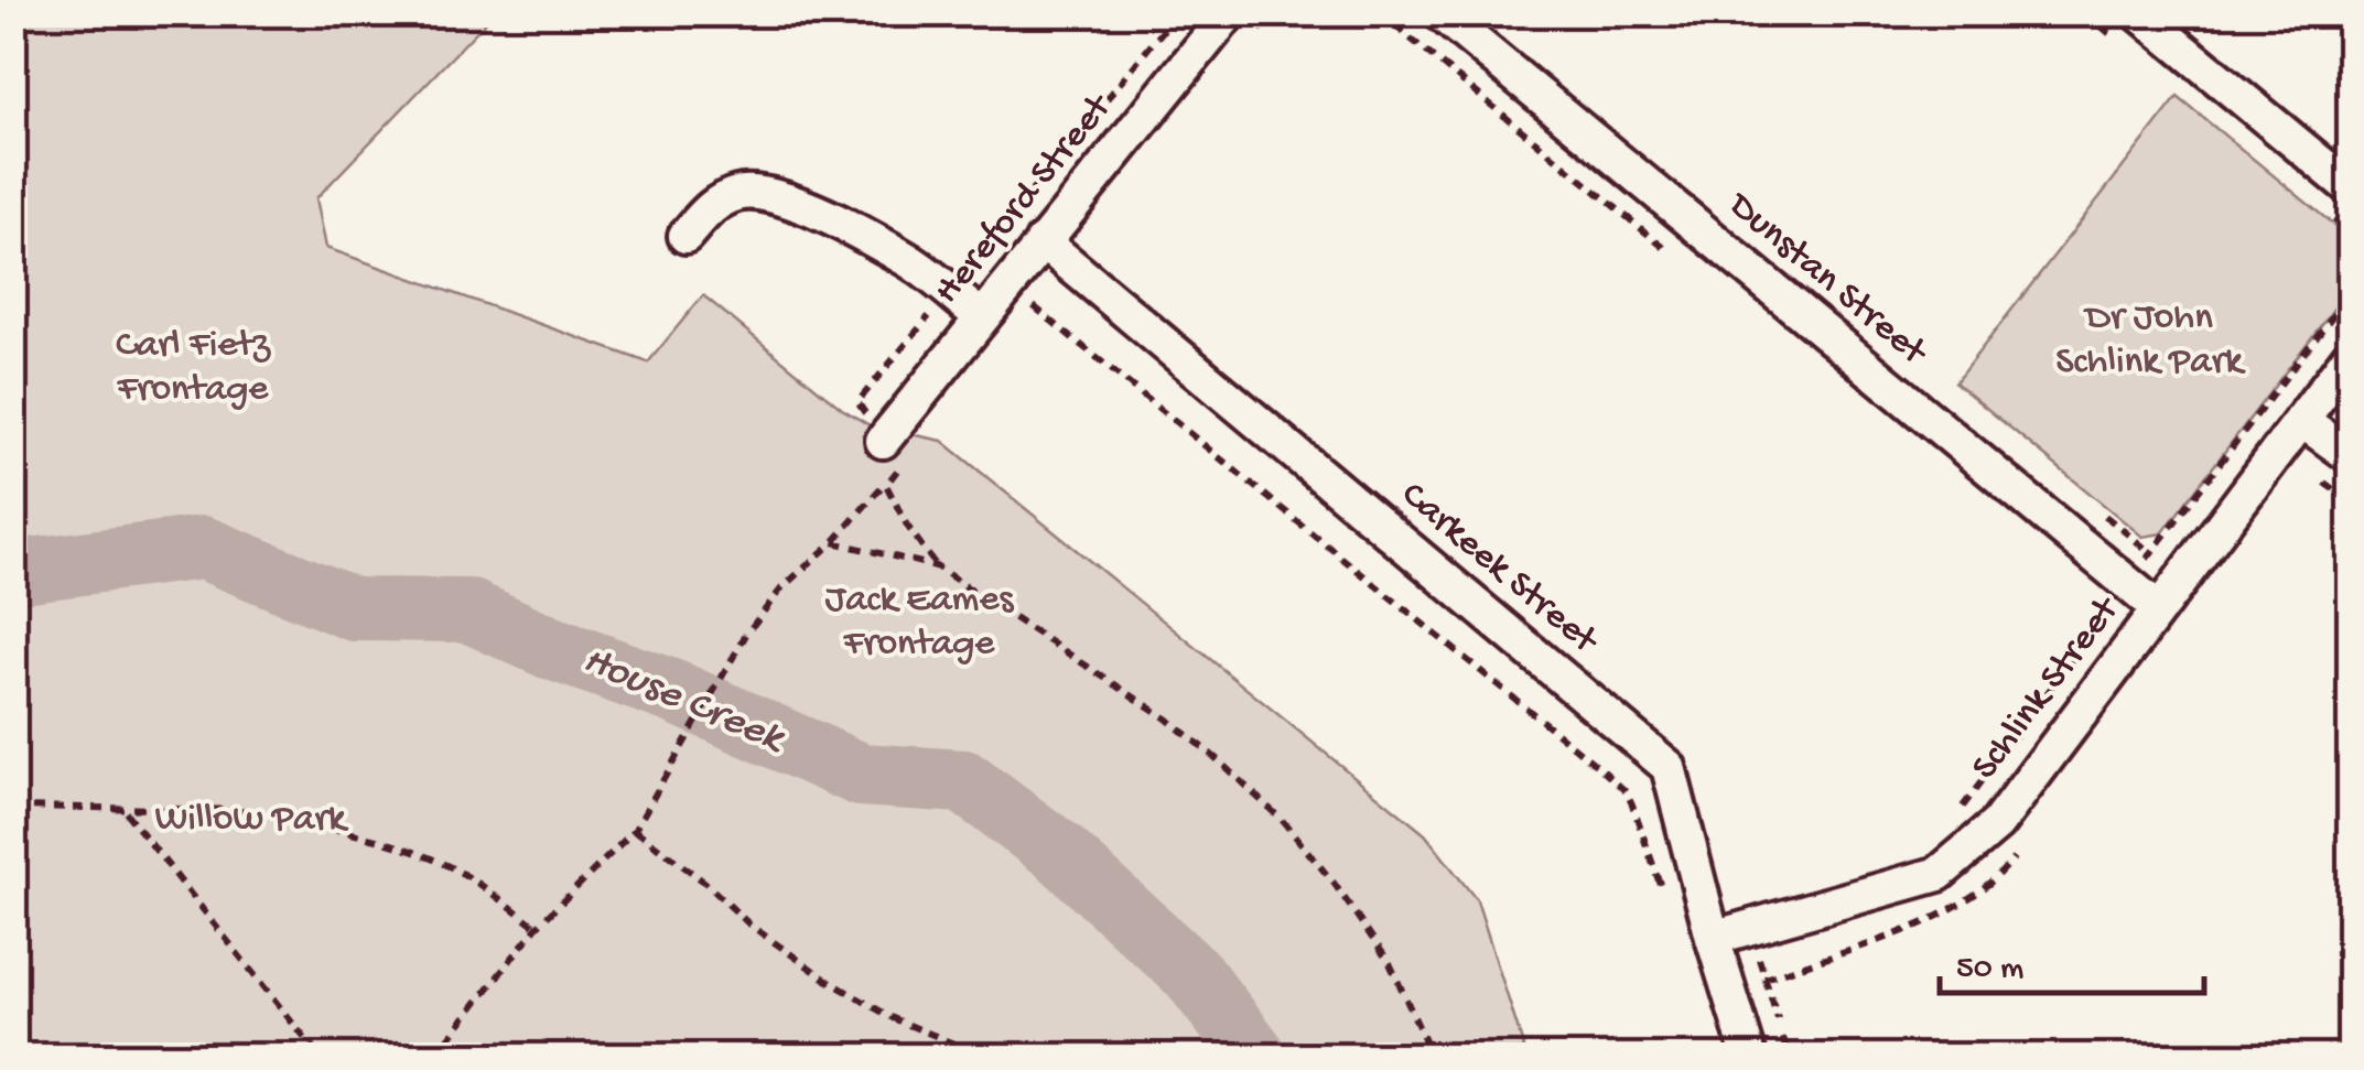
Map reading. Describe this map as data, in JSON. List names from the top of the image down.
{
  "streets": {
    "street": [
      "Hereford Street",
      "Dunstan Street",
      "Carkeek Street",
      "Schlink Street"
    ]
  },
  "crossings": [
    ["Hereford Street", "Carkeek Street"],
    ["Dunstan Street", "Schlink Street"],
    ["Carkeek Street", "Schlink Street"]
  ],
  "water": ["House Creek"],
  "parks": [
    "Dr John Schlink Park",
    "Carl Fietz Frontage",
    "Jack Eames Frontage",
    "Willow Park"
  ],
  "scale_bar": "50 m"
}
